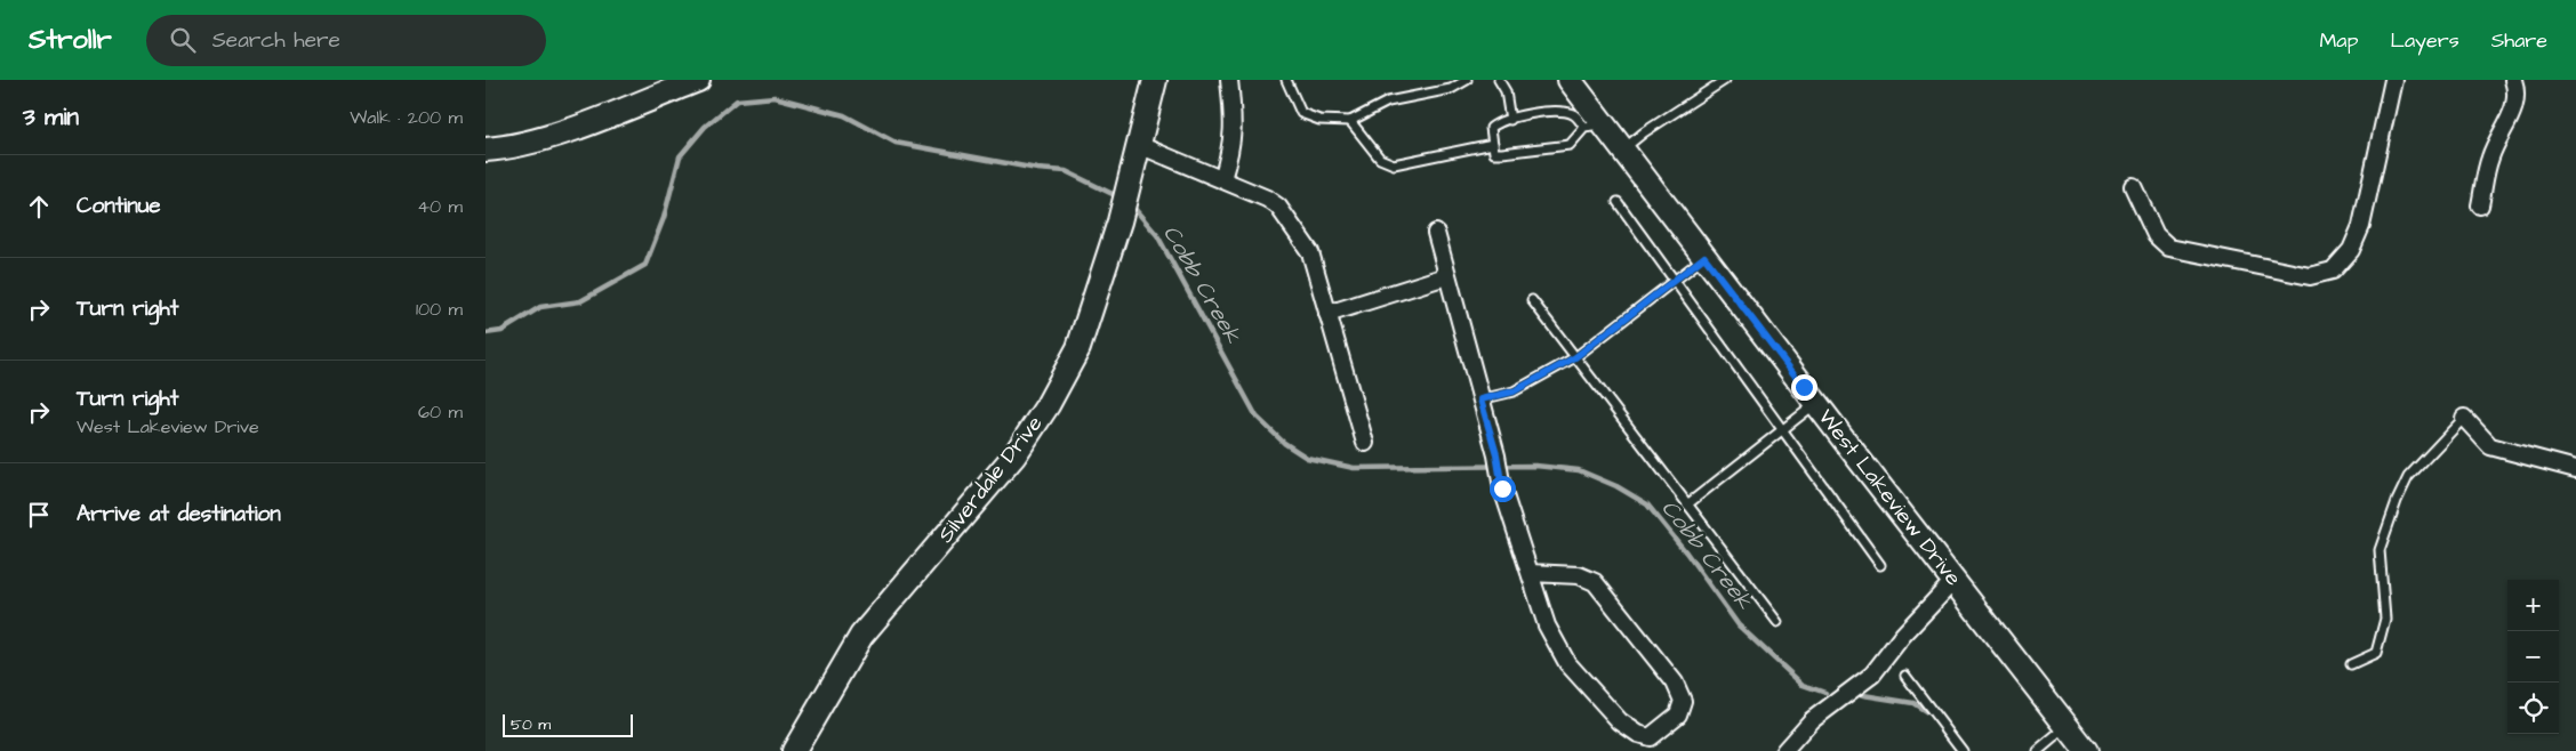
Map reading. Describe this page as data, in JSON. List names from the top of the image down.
{
  "streets": {
    "street": ["Silverdale Drive", "West Lakeview Drive"]
  },
  "water": ["Cobb Creek"],
  "scale_bar": "50 m",
  "page": {
    "header": "Strollr",
    "search": "Search here",
    "nav": ["Map", "Layers", "Share"],
    "heading": ["3 min", "Walk · 200 m"],
    "list": [
      ["Continue", "40 m"],
      ["Turn right", "100 m"],
      ["Turn right", "West Lakeview Drive", "60 m"],
      "Arrive at destination"
    ],
    "map_buttons": ["+", "−"],
    "scale": "50 m"
  }
}
